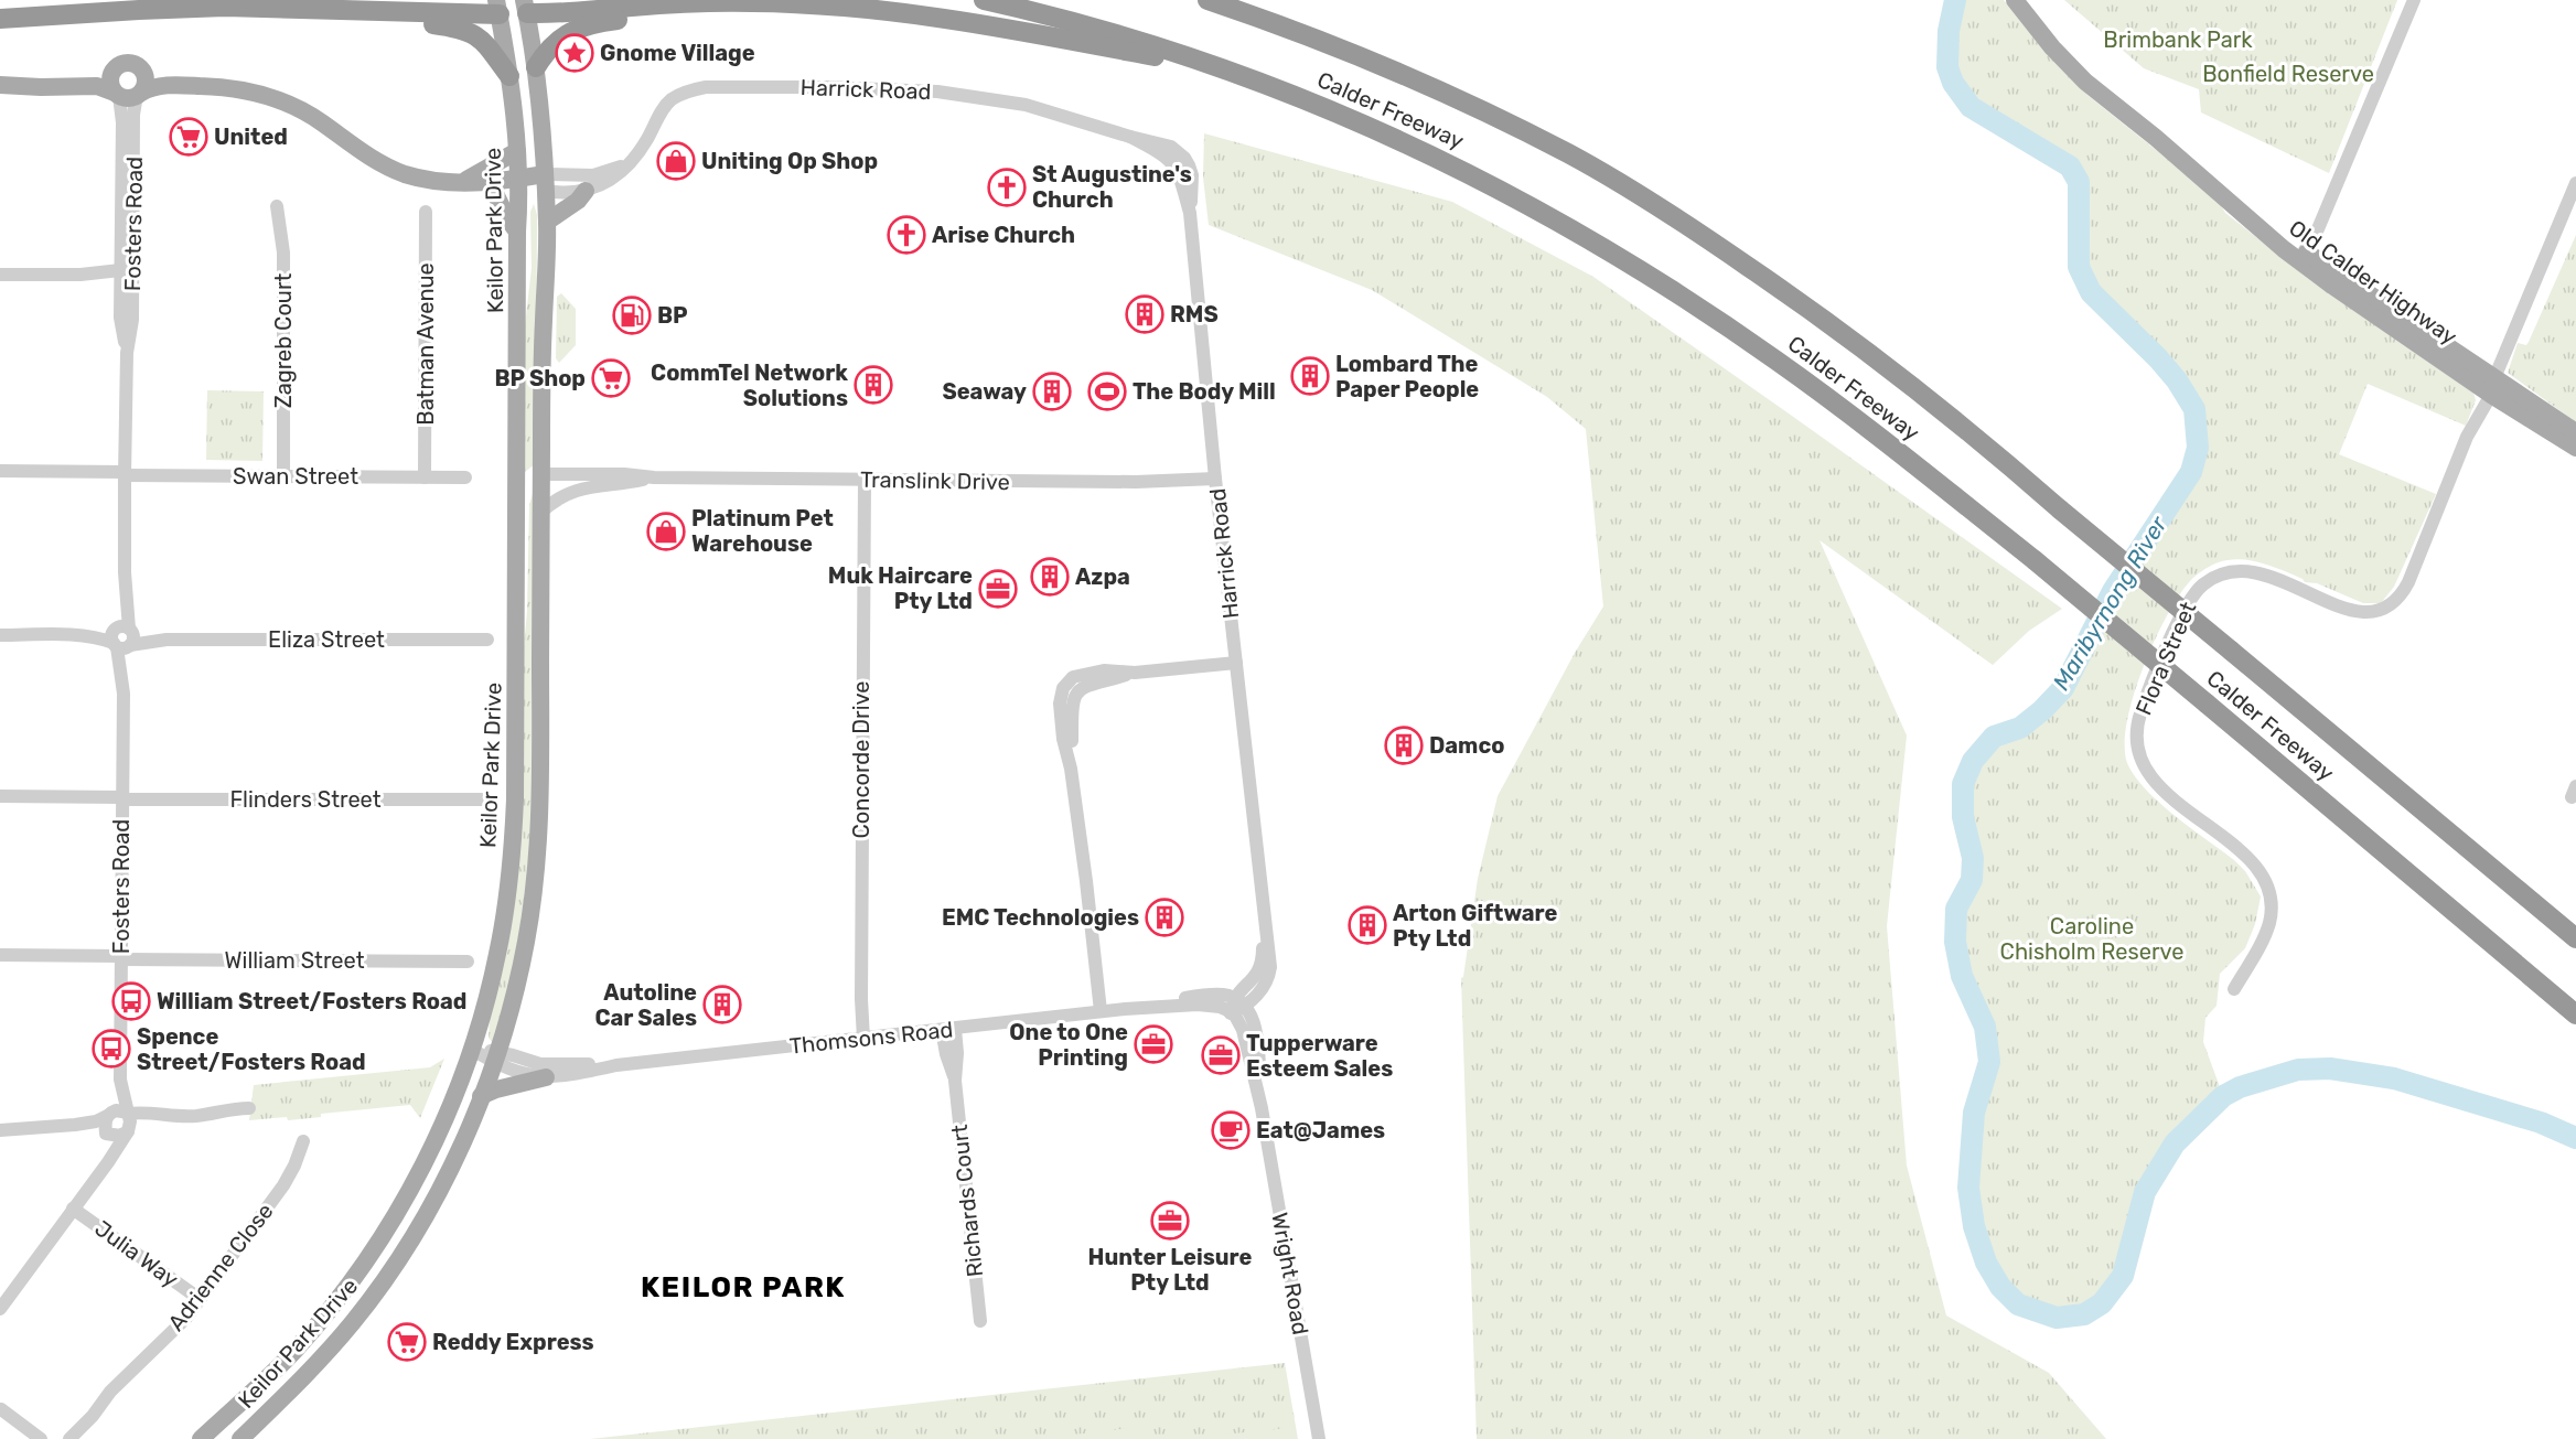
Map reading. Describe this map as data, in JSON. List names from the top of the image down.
{
  "streets": {
    "highway": ["Calder Freeway"],
    "main road": ["Keilor Park Drive", "Old Calder Highway"],
    "street": [
      "Harrick Road",
      "Fosters Road",
      "Zagreb Court",
      "Batman Avenue",
      "Swan Street",
      "Translink Drive",
      "Eliza Street",
      "Flora Street",
      "Concorde Drive",
      "Flinders Street",
      "William Street",
      "Thomsons Road",
      "Richards Court",
      "Julia Way",
      "Adrienne Close",
      "Wright Road"
    ]
  },
  "crossings": [
    ["Harrick Road", "Keilor Park Drive"],
    ["Harrick Road", "Translink Drive"],
    ["Harrick Road", "Thomsons Road"],
    ["Harrick Road", "Wright Road"],
    ["Fosters Road", "Swan Street"],
    ["Fosters Road", "Eliza Street"],
    ["Fosters Road", "Flinders Street"],
    ["Fosters Road", "William Street"],
    ["Keilor Park Drive", "Translink Drive"],
    ["Keilor Park Drive", "Thomsons Road"],
    ["Old Calder Highway", "Flora Street"],
    ["Zagreb Court", "Swan Street"],
    ["Batman Avenue", "Swan Street"],
    ["Translink Drive", "Concorde Drive"],
    ["Concorde Drive", "Thomsons Road"],
    ["Thomsons Road", "Richards Court"],
    ["Thomsons Road", "Wright Road"],
    ["Julia Way", "Adrienne Close"]
  ],
  "districts": ["KEILOR PARK"],
  "water": ["Maribyrnong River"],
  "parks": ["Brimbank Park", "Bonfield Reserve", "Caroline Chisholm Reserve"],
  "places": {
    "place": ["Gnome Village"],
    "supermarket": ["United", "BP Shop", "Reddy Express"],
    "shop": ["Uniting Op Shop", "Platinum Pet Warehouse"],
    "church": ["St Augustine's Church", "Arise Church"],
    "building": [
      "RMS",
      "Lombard The Paper People",
      "CommTel Network Solutions",
      "Seaway",
      "Azpa",
      "Damco",
      "EMC Technologies",
      "Arton Giftware Pty Ltd",
      "Autoline Car Sales"
    ],
    "fuel station": ["BP"],
    "sports": ["The Body Mill"],
    "office": [
      "Muk Haircare Pty Ltd",
      "One to One Printing",
      "Tupperware Esteem Sales",
      "Hunter Leisure Pty Ltd"
    ],
    "bus stop": ["William Street/Fosters Road", "Spence Street/Fosters Road"],
    "cafe": ["Eat@James"]
  }
}
